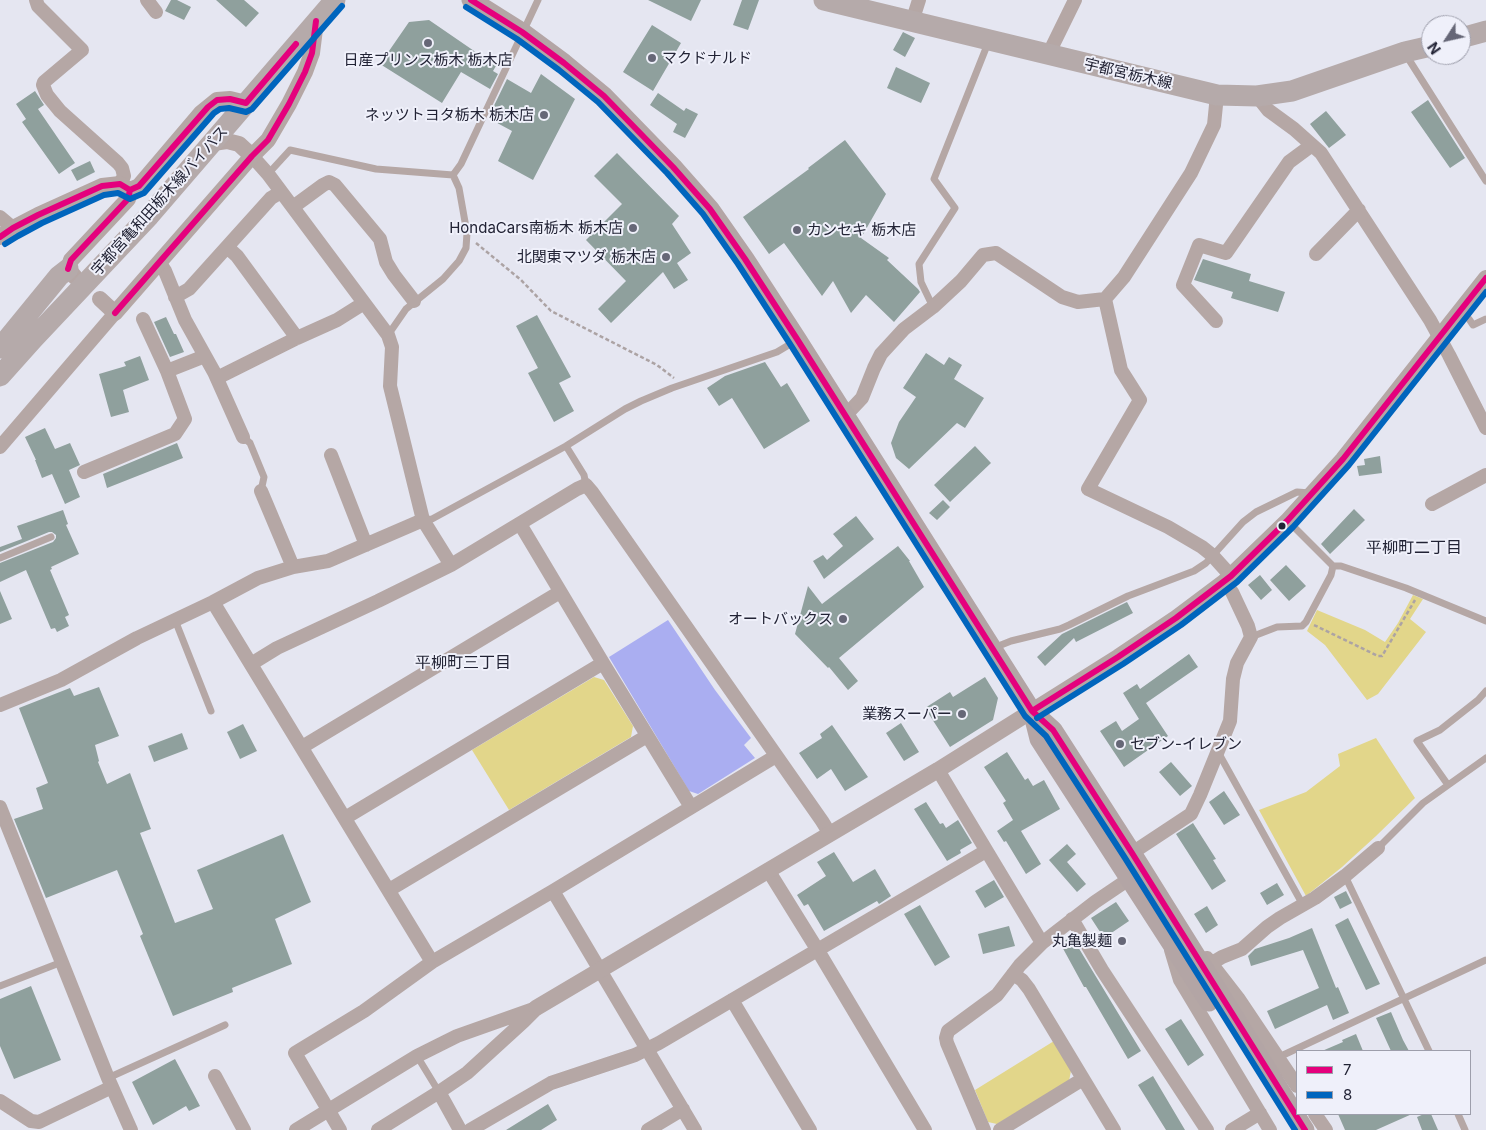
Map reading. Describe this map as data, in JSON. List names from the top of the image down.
{
  "streets": {
    "main road": ["宇都宮栃木線", "宇都宮亀和田栃木線バイパス"]
  },
  "districts": ["平柳町二丁目", "平柳町三丁目"],
  "places": [
    "日産プリンス栃木 栃木店",
    "マクドナルド",
    "ネッツトヨタ栃木 栃木店",
    "HondaCars南栃木 栃木店",
    "カンセキ 栃木店",
    "北関東マツダ 栃木店",
    "オートバックス",
    "業務スーパー",
    "セブン-イレブン",
    "丸亀製麺"
  ],
  "lines": ["transit line 7", "transit line 8"],
  "legend": ["7", "8"],
  "north": "bottom left"
}
